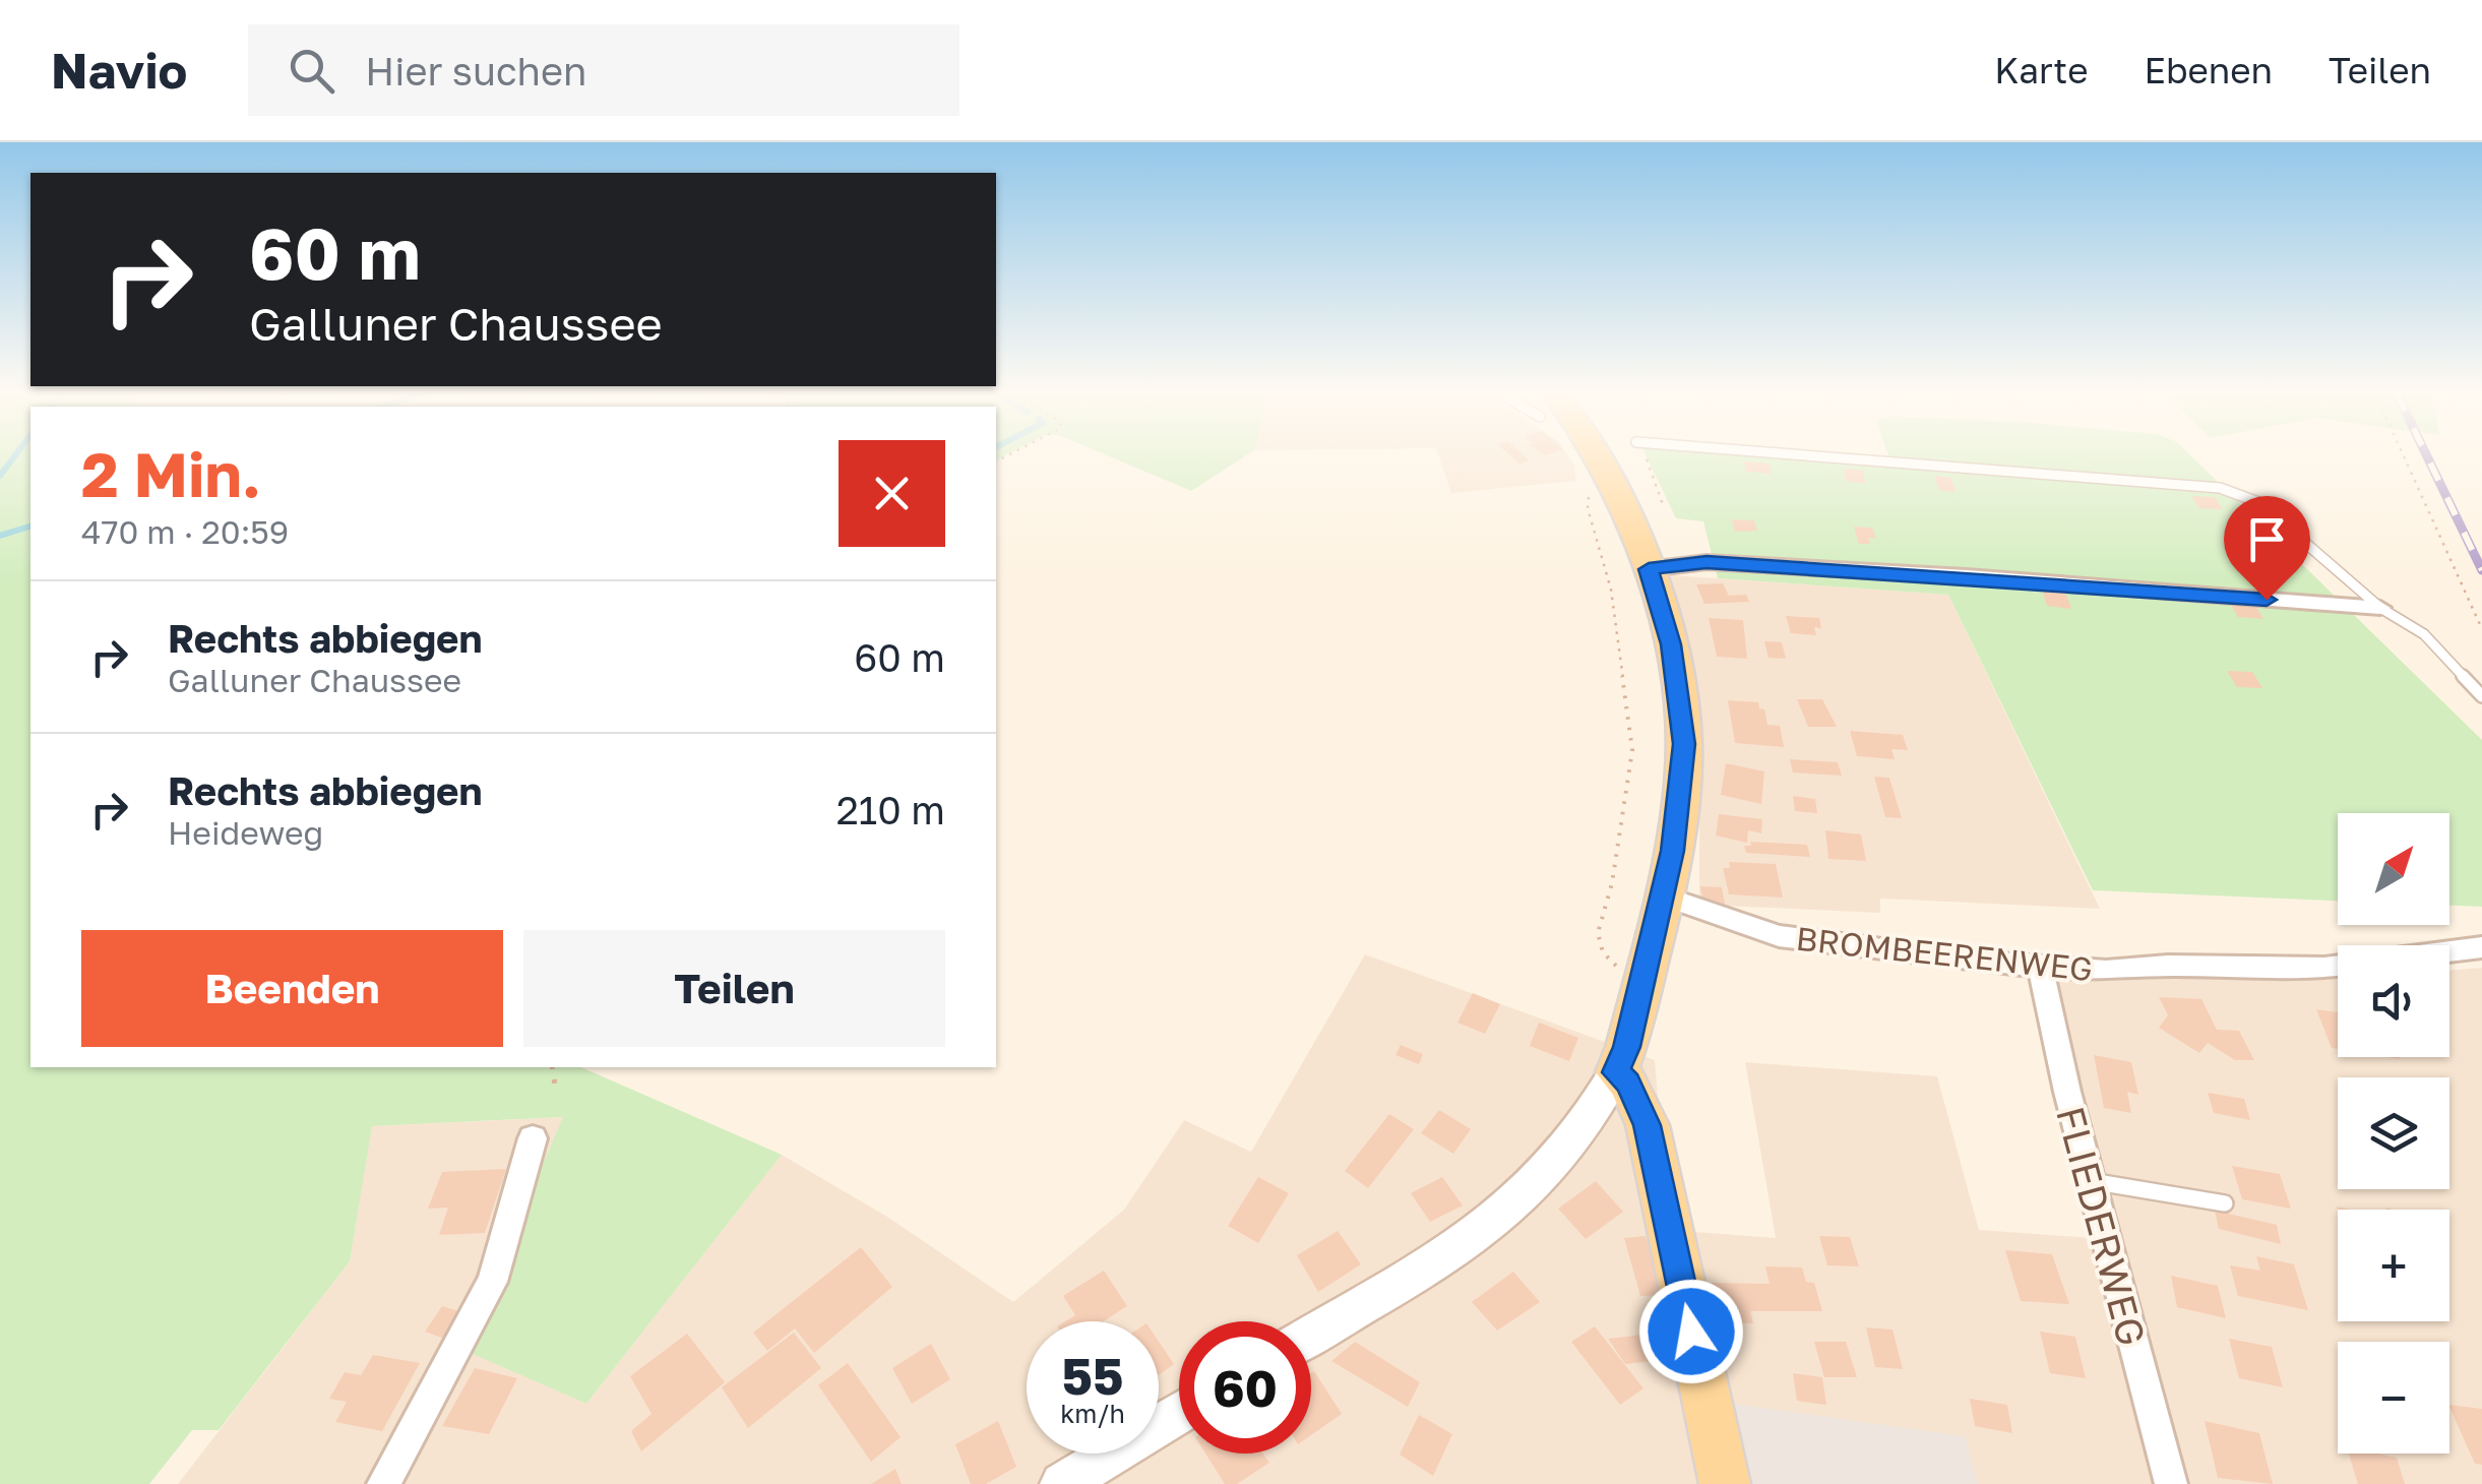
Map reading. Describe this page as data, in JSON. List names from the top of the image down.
{
  "streets": {
    "street": ["BROMBEERENWEG", "FLIEDERWEG"]
  },
  "crossings": [
    ["BROMBEERENWEG", "FLIEDERWEG"]
  ],
  "north": "top right",
  "page": {
    "header": "Navio",
    "search": "Hier suchen",
    "nav": ["Karte", "Ebenen", "Teilen"],
    "turn": ["60 m", "Galluner Chaussee"],
    "heading": ["2 Min.", "470 m · 20:59"],
    "list": [
      {
        "name": "Rechts abbiegen",
        "note": "Galluner Chaussee",
        "value": "60 m"
      },
      {
        "name": "Rechts abbiegen",
        "note": "Heideweg",
        "value": "210 m"
      }
    ],
    "map_buttons": ["+", "−"],
    "buttons": ["Beenden", "Teilen"],
    "speed": "55 km/h",
    "limit": "60"
  }
}
